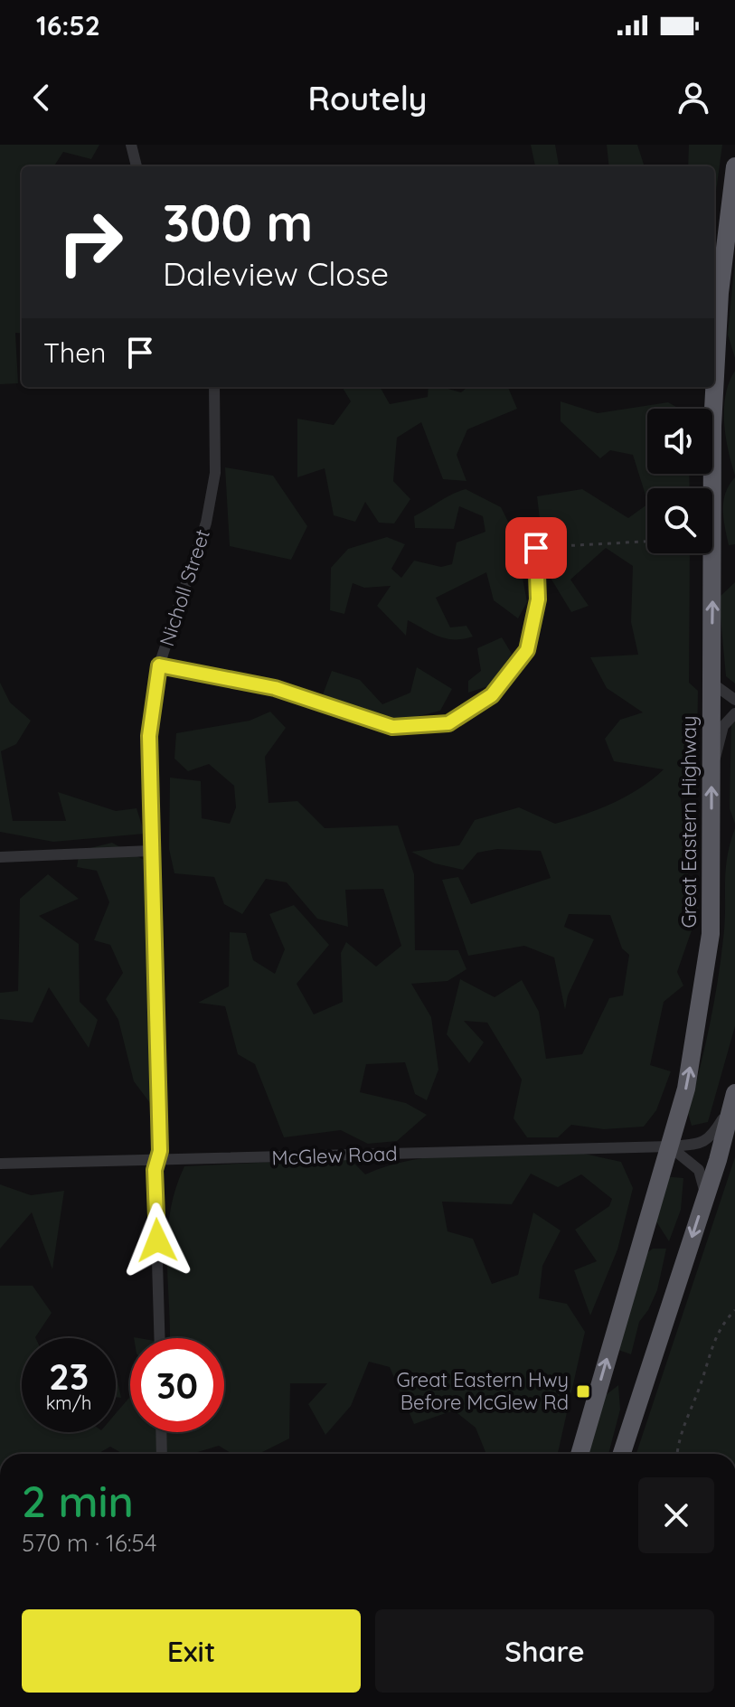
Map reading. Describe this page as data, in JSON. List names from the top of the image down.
{
  "streets": {
    "highway": ["Great Eastern Highway"],
    "street": ["Nicholl Street", "McGlew Road"]
  },
  "crossings": [
    ["Nicholl Street", "McGlew Road"],
    ["Great Eastern Highway", "McGlew Road"]
  ],
  "places": {
    "transit": ["Great Eastern Hwy Before McGlew Rd"]
  },
  "page": {
    "status": "16:52",
    "header": "Routely",
    "turn": ["300 m", "Daleview Close"],
    "then": "Then",
    "speed": "23 km/h",
    "limit": "30",
    "heading": ["2 min", "570 m · 16:54"],
    "buttons": ["Exit", "Share"]
  }
}
